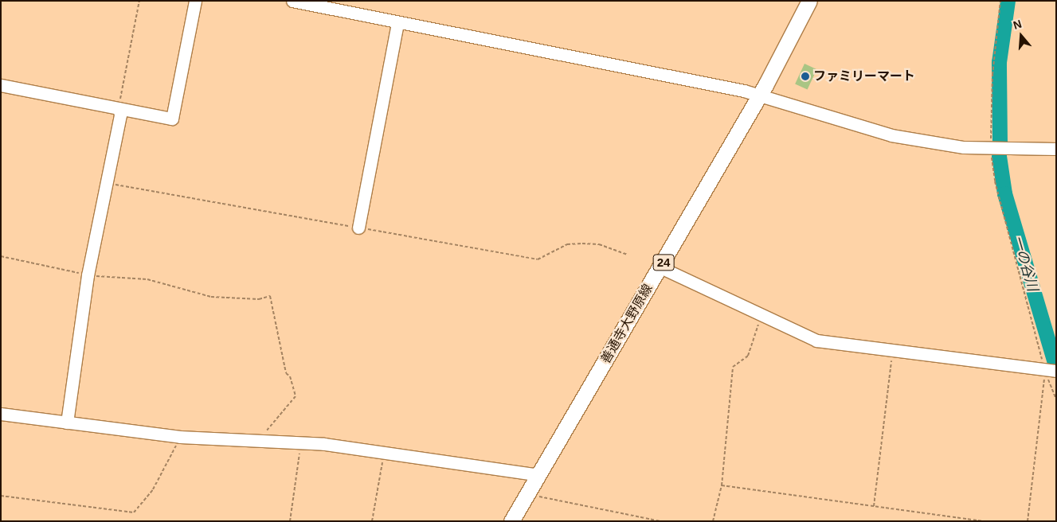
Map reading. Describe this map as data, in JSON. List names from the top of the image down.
{
  "streets": {
    "main road": ["24", "善通寺大野原線"]
  },
  "water": ["一の谷川"],
  "places": ["ファミリーマート"],
  "north": "top"
}
